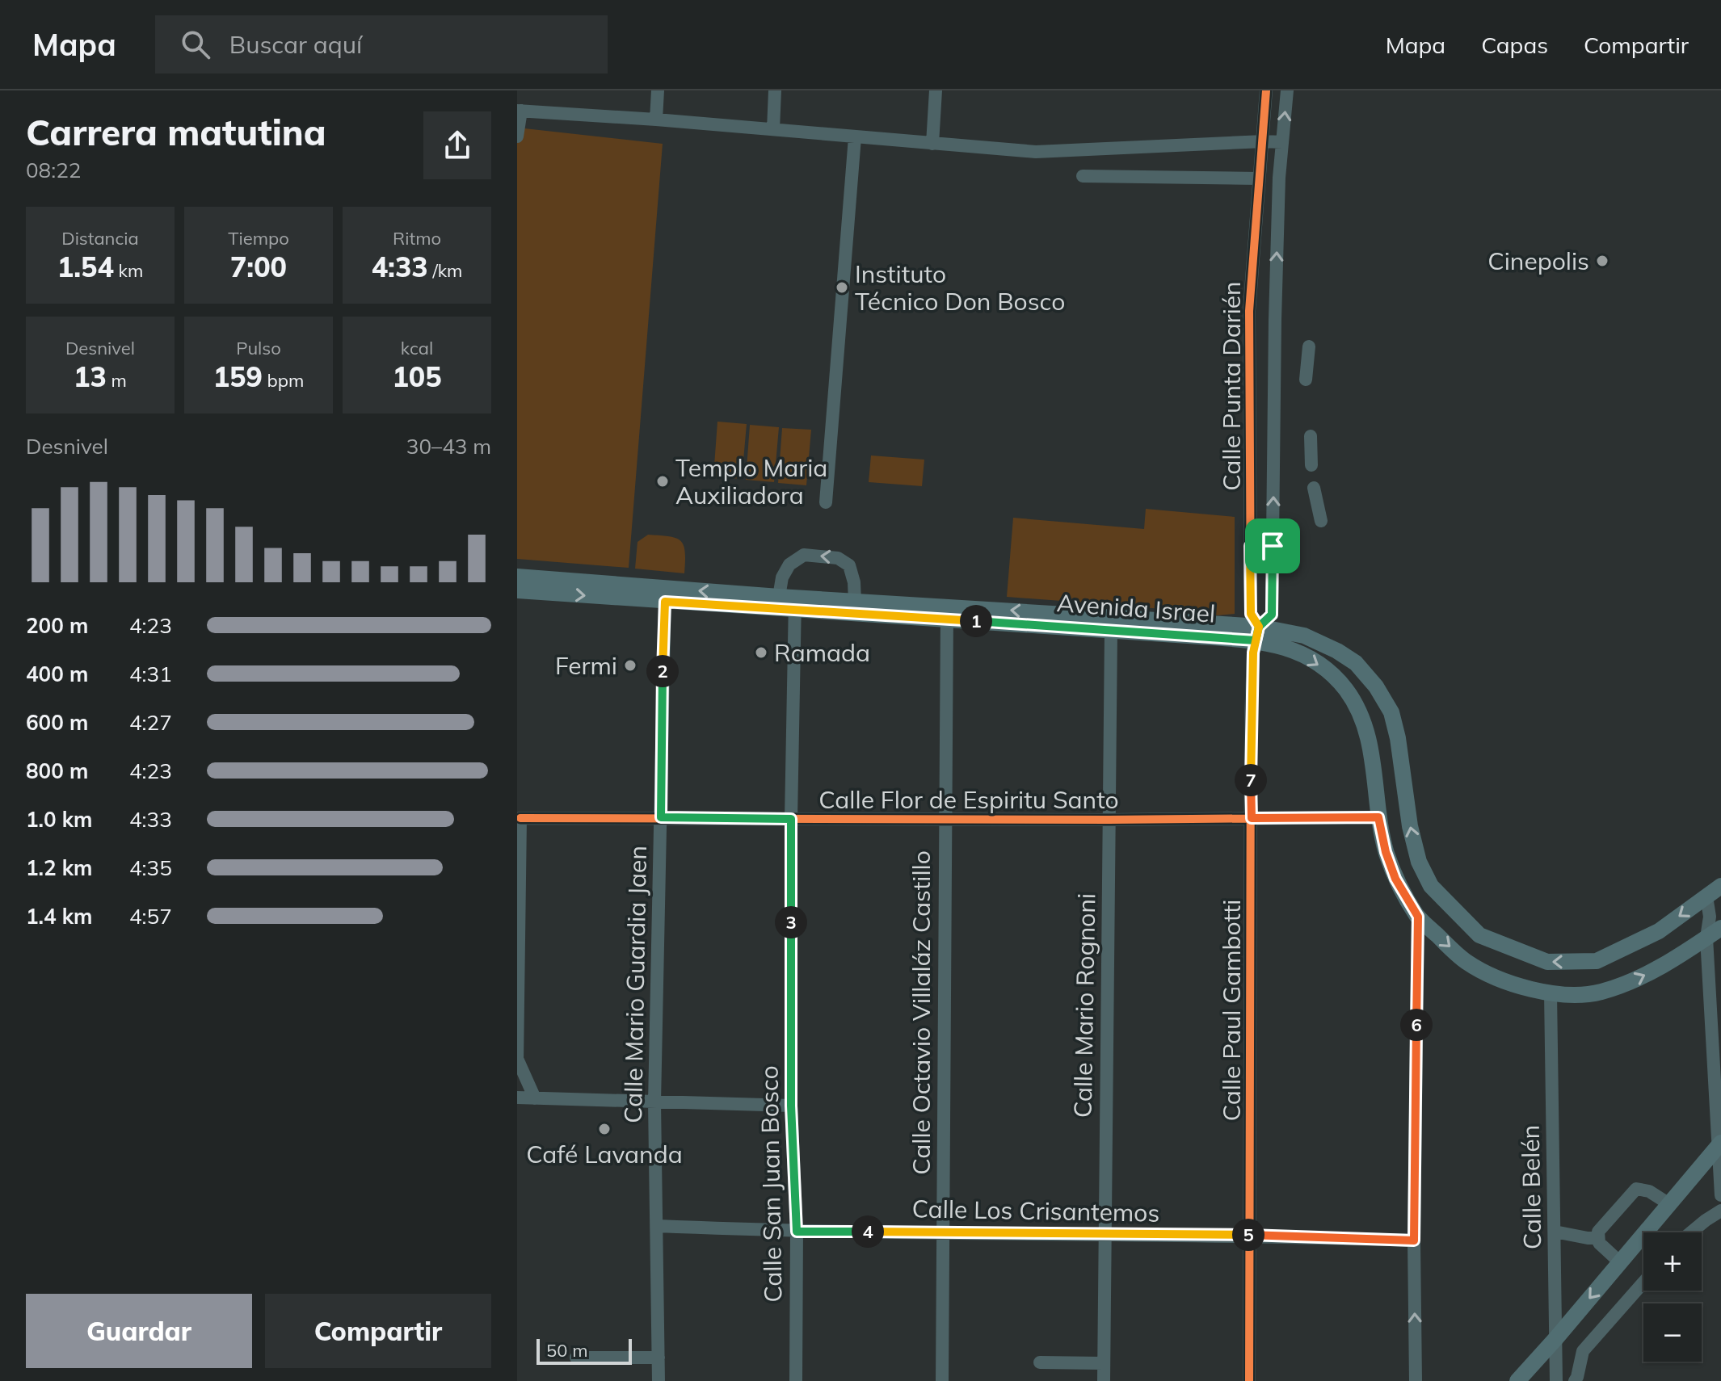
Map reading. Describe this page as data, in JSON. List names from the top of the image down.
{
  "streets": {
    "main road": ["Avenida Israel"],
    "street": [
      "Calle Punta Darién",
      "Calle Flor de Espiritu Santo",
      "Calle Mario Guardia Jaen",
      "Calle Mario Rognoni",
      "Calle Paul Gambotti",
      "Calle Octavio Villaláz Castillo",
      "Calle San Juan Bosco",
      "Calle Belén",
      "Calle Los Crisantemos"
    ]
  },
  "crossings": [
    ["Calle Punta Darién", "Avenida Israel"],
    ["Calle Punta Darién", "Calle Paul Gambotti"],
    ["Avenida Israel", "Calle Flor de Espiritu Santo"],
    ["Avenida Israel", "Calle Mario Guardia Jaen"],
    ["Avenida Israel", "Calle Mario Rognoni"],
    ["Avenida Israel", "Calle Paul Gambotti"],
    ["Avenida Israel", "Calle Octavio Villaláz Castillo"],
    ["Avenida Israel", "Calle San Juan Bosco"],
    ["Avenida Israel", "Calle Belén"],
    ["Calle Flor de Espiritu Santo", "Calle Mario Guardia Jaen"],
    ["Calle Flor de Espiritu Santo", "Calle Mario Rognoni"],
    ["Calle Flor de Espiritu Santo", "Calle Paul Gambotti"],
    ["Calle Flor de Espiritu Santo", "Calle Octavio Villaláz Castillo"],
    ["Calle Flor de Espiritu Santo", "Calle San Juan Bosco"],
    ["Calle Mario Guardia Jaen", "Calle Los Crisantemos"],
    ["Calle Mario Rognoni", "Calle Los Crisantemos"],
    ["Calle Paul Gambotti", "Calle Los Crisantemos"],
    ["Calle Octavio Villaláz Castillo", "Calle Los Crisantemos"],
    ["Calle San Juan Bosco", "Calle Los Crisantemos"]
  ],
  "places": [
    "Cinepolis",
    "Instituto Técnico Don Bosco",
    "Templo Maria Auxiliadora",
    "Ramada",
    "Fermi",
    "Café Lavanda"
  ],
  "scale_bar": "50 m",
  "page": {
    "header": "Mapa",
    "search": "Buscar aquí",
    "nav": ["Mapa", "Capas", "Compartir"],
    "heading": ["Carrera matutina", "08:22"],
    "stats": [
      ["Distancia", "1.54 km"],
      ["Tiempo", "7:00"],
      ["Ritmo", "4:33 /km"],
      ["Desnivel", "13 m"],
      ["Pulso", "159 bpm"],
      ["kcal", "105"]
    ],
    "chart": ["Desnivel", "30–43 m"],
    "list": [
      {
        "name": "200 m",
        "note": "4:23"
      },
      {
        "name": "400 m",
        "note": "4:31"
      },
      {
        "name": "600 m",
        "note": "4:27"
      },
      {
        "name": "800 m",
        "note": "4:23"
      },
      {
        "name": "1.0 km",
        "note": "4:33"
      },
      {
        "name": "1.2 km",
        "note": "4:35"
      },
      {
        "name": "1.4 km",
        "note": "4:57"
      }
    ],
    "pins": [
      "1",
      "2",
      "7",
      "3",
      "6",
      "4",
      "5"
    ],
    "map_buttons": ["+", "−"],
    "buttons": ["Guardar", "Compartir"],
    "scale": "50 m"
  }
}
